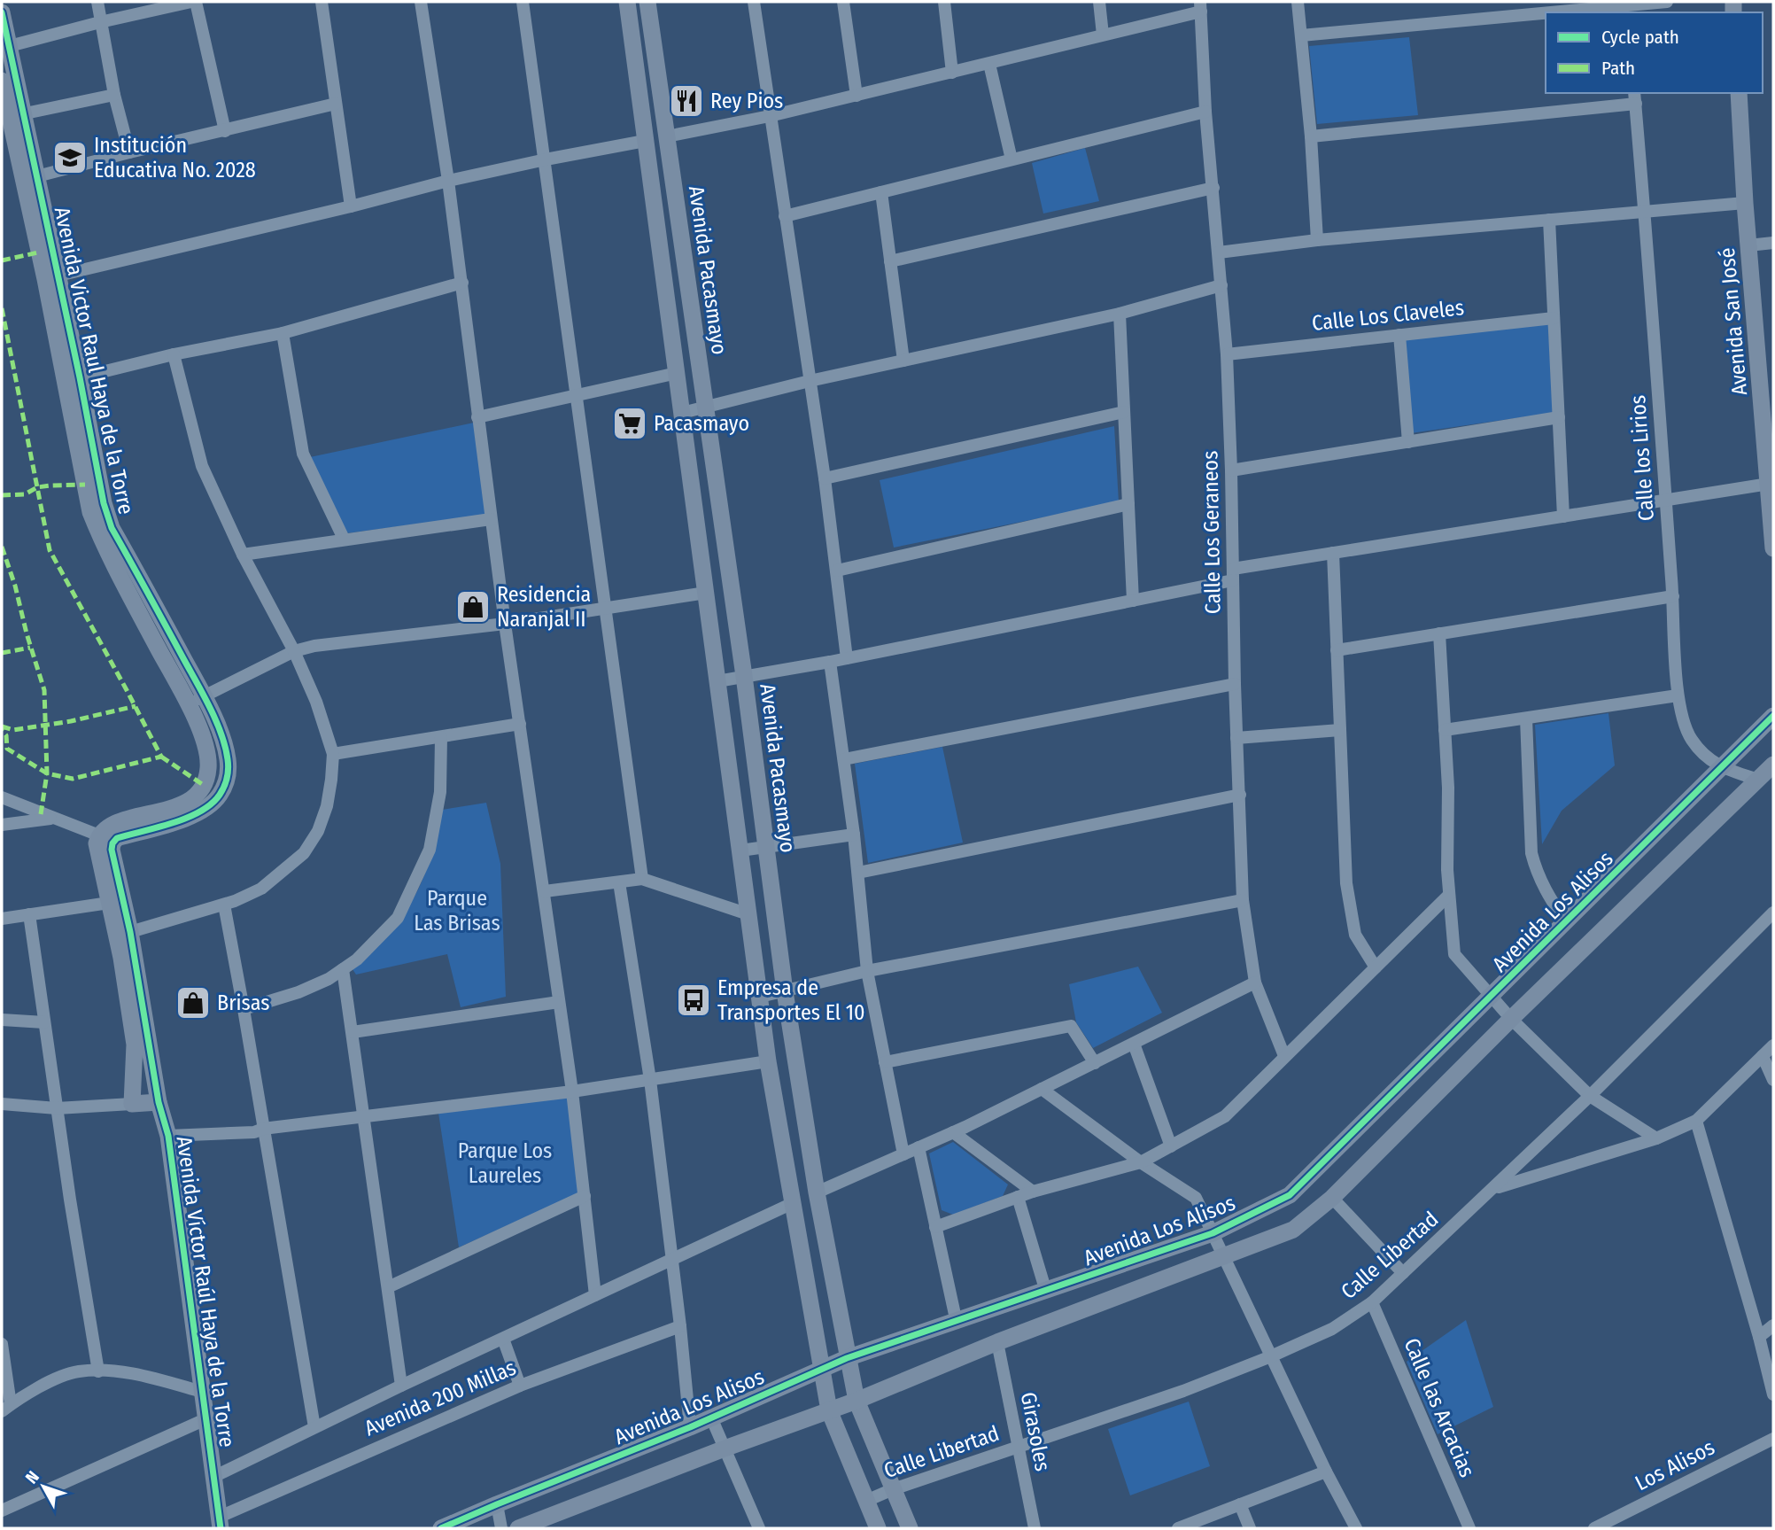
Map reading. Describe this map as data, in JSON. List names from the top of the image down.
{
  "streets": {
    "street": [
      "Avenida Pacasmayo",
      "Calle Los Claveles",
      "Avenida San José",
      "Avenida Victor Raul Haya de la Torre",
      "Calle los Lirios",
      "Calle Los Geraneos",
      "Avenida Los Alisos",
      "Calle Libertad",
      "Avenida Víctor Raúl Haya de la Torre",
      "Avenida 200 Millas",
      "Calle las Arcacias",
      "Girasoles",
      "Los Alisos"
    ]
  },
  "crossings": [
    ["Avenida Pacasmayo", "Avenida Los Alisos"],
    ["Avenida Pacasmayo", "Calle Libertad"],
    ["Calle Los Claveles", "Calle Los Geraneos"],
    ["Avenida Victor Raul Haya de la Torre", "Avenida Víctor Raúl Haya de la Torre"],
    ["Calle los Lirios", "Avenida Los Alisos"],
    ["Calle Libertad", "Calle las Arcacias"],
    ["Calle Libertad", "Girasoles"],
    ["Avenida Víctor Raúl Haya de la Torre", "Avenida 200 Millas"]
  ],
  "parks": ["Parque Las Brisas", "Parque Los Laureles"],
  "places": {
    "restaurant": ["Rey Pios"],
    "school or university": ["Institución Educativa No. 2028"],
    "supermarket": ["Pacasmayo"],
    "shop": ["Residencia Naranjal II", "Brisas"],
    "bus stop": ["Empresa de Transportes El 10"]
  },
  "legend": ["Cycle path", "Path"],
  "north": "top left"
}
